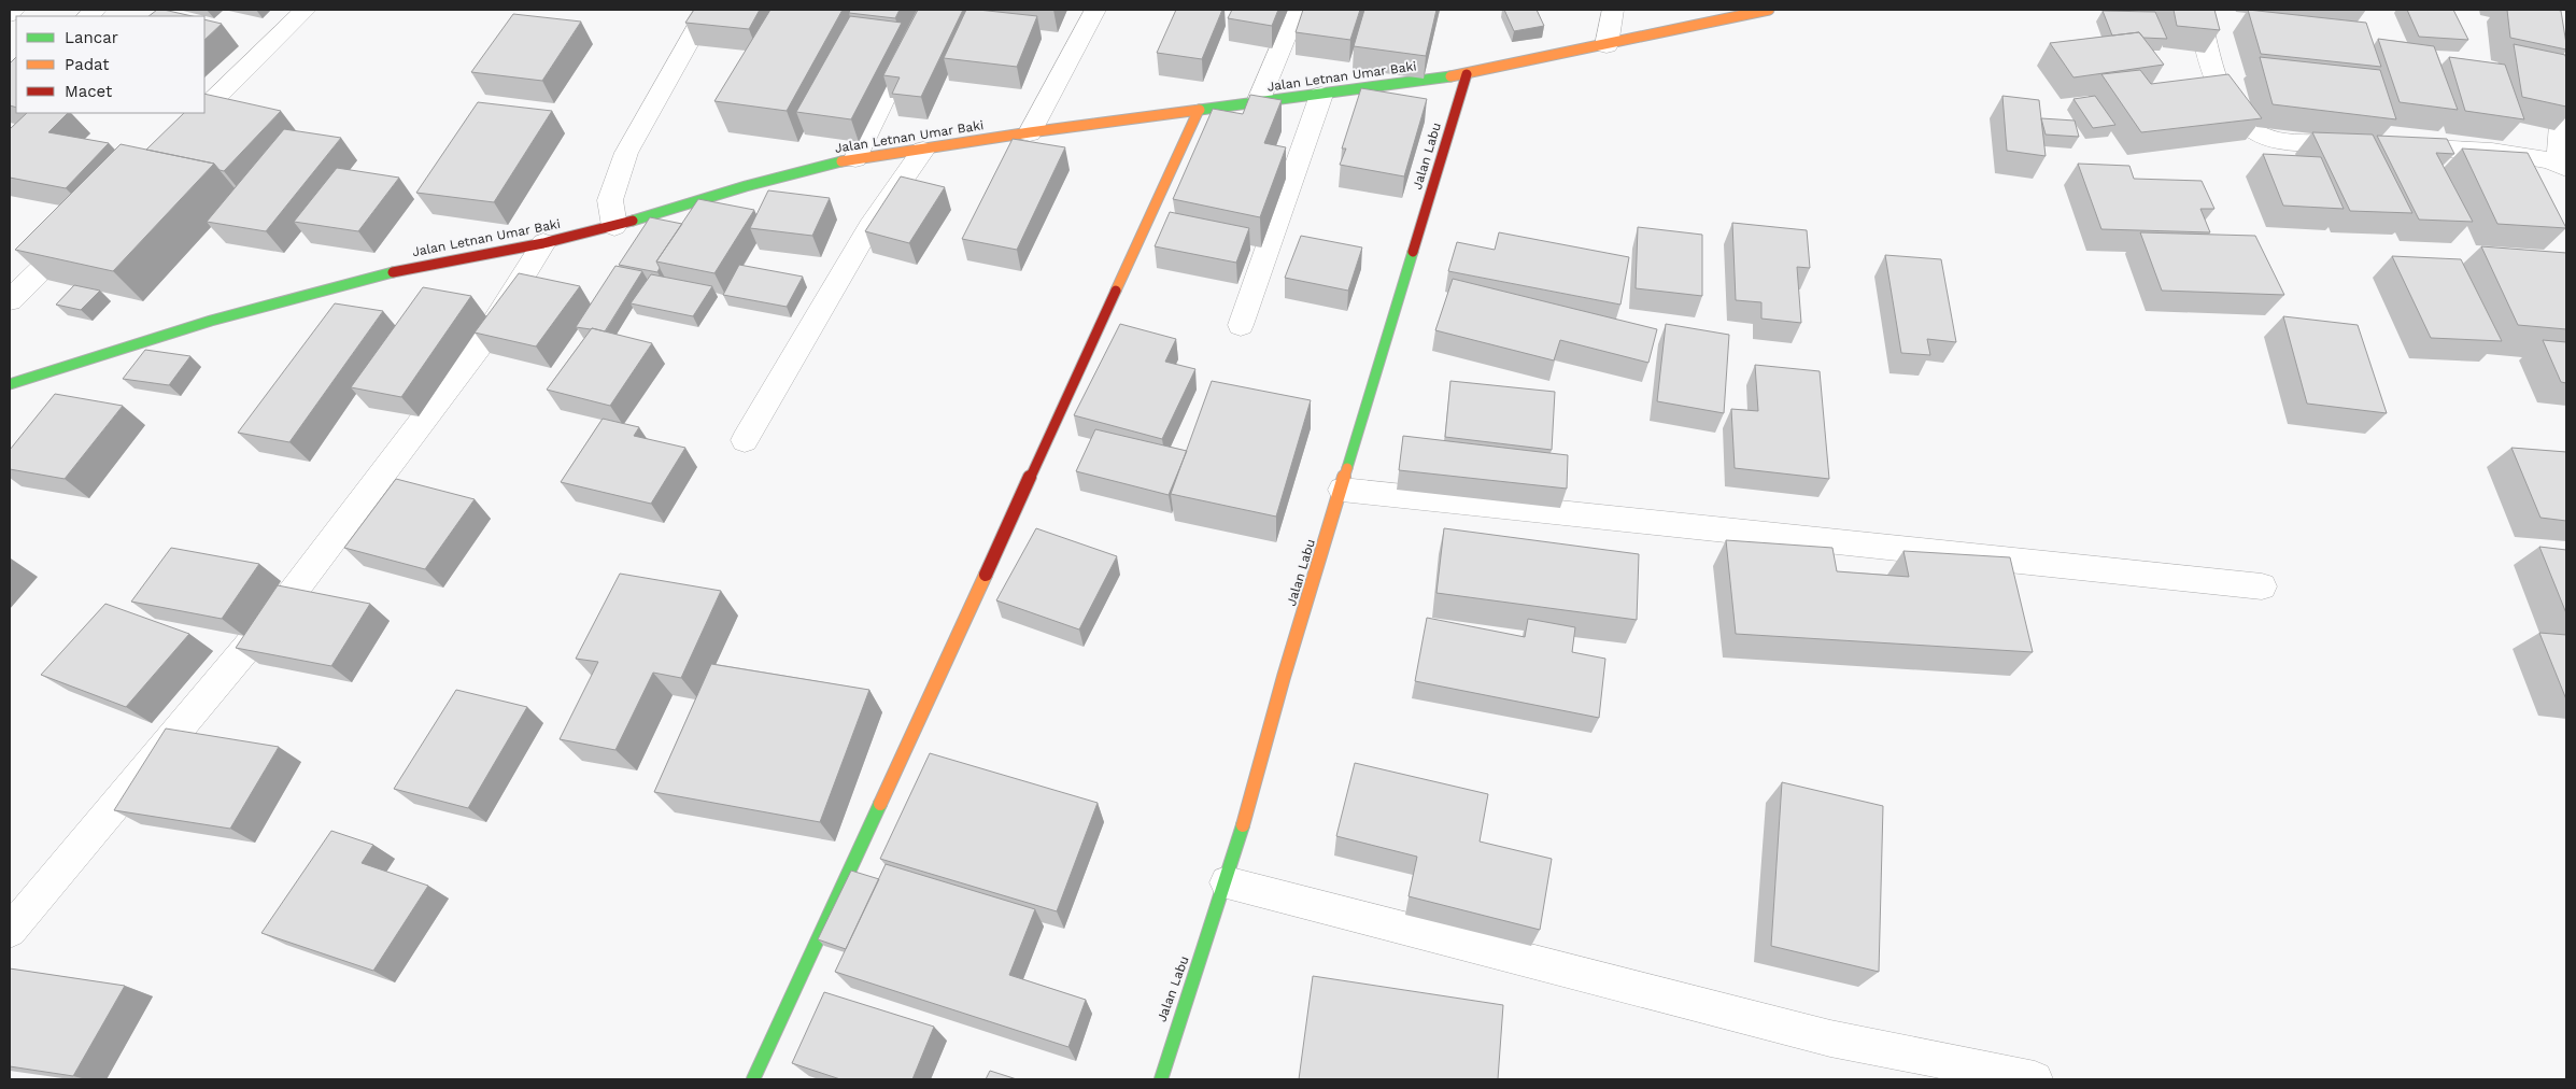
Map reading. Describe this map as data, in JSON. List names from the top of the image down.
{
  "streets": {
    "street": ["Jalan Letnan Umar Baki", "Jalan Labu"]
  },
  "crossings": [
    ["Jalan Letnan Umar Baki", "Jalan Labu"]
  ],
  "legend": ["Lancar", "Padat", "Macet"]
}
